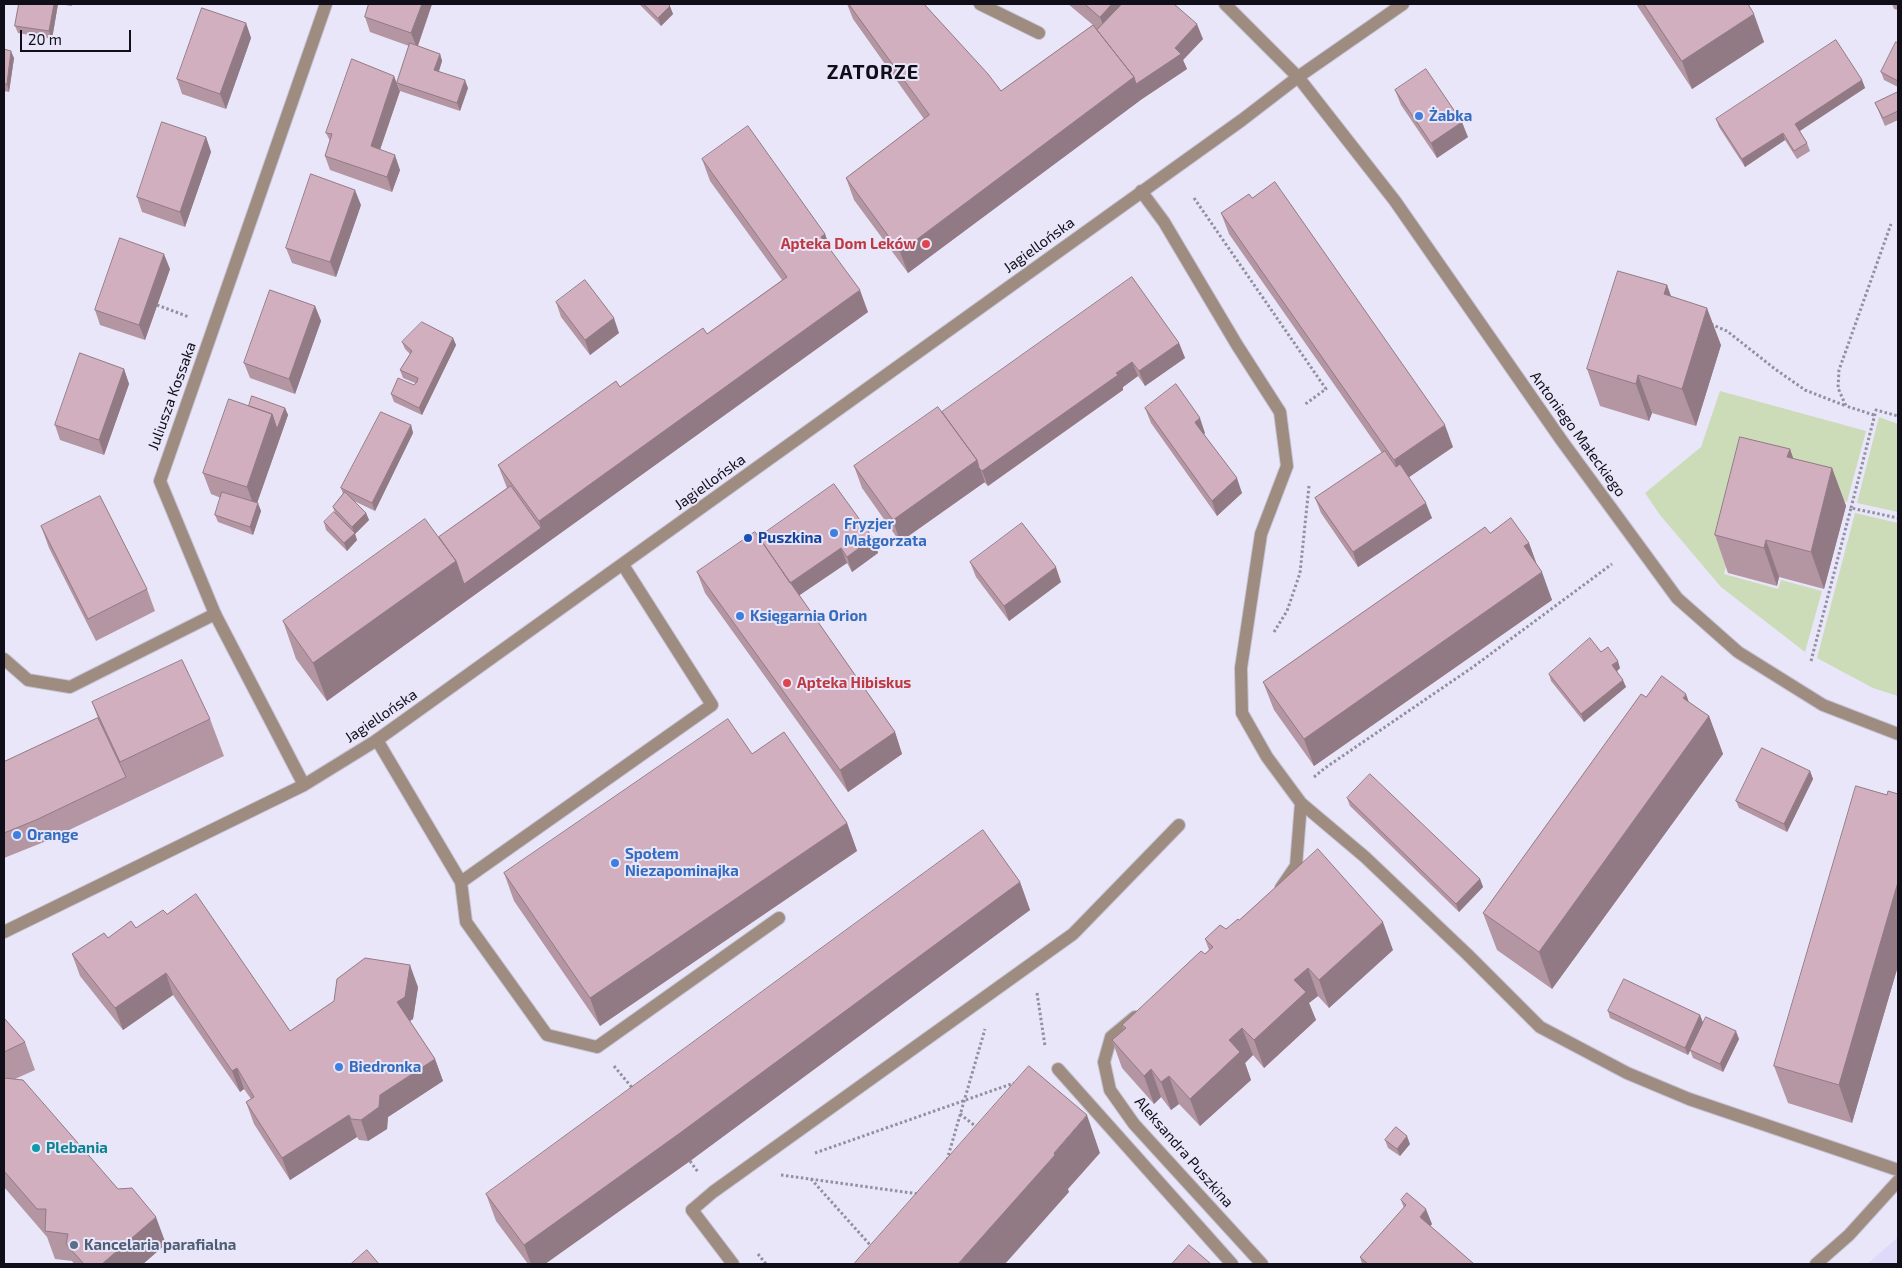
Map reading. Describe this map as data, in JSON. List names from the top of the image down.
{
  "streets": {
    "street": [
      "Jagiellońska",
      "Juliusza Kossaka",
      "Antoniego Małeckiego",
      "Aleksandra Puszkina"
    ]
  },
  "crossings": [
    ["Jagiellońska", "Juliusza Kossaka"],
    ["Jagiellońska", "Antoniego Małeckiego"]
  ],
  "districts": ["ZATORZE"],
  "places": [
    "Żabka",
    "Apteka Dom Leków",
    "Fryzjer Małgorzata",
    "Puszkina",
    "Księgarnia Orion",
    "Apteka Hibiskus",
    "Orange",
    "Społem Niezapominajka",
    "Biedronka",
    "Plebania",
    "Kancelaria parafialna"
  ],
  "scale_bar": "20 m"
}
